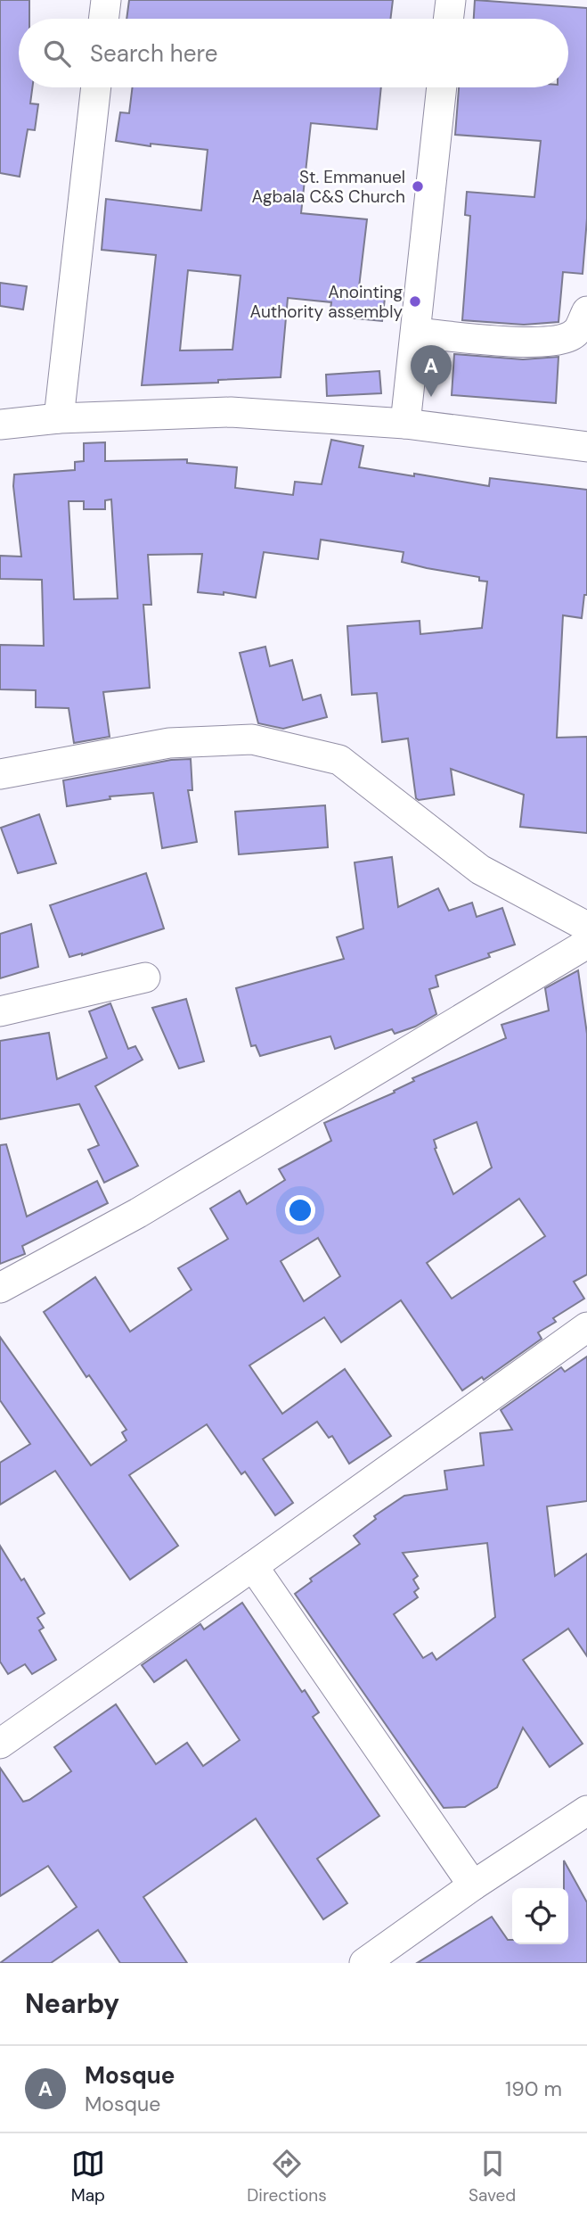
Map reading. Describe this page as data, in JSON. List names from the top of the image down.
{
  "places": ["St. Emmanuel Agbala C&S Church", "Anointing Authority assembly"],
  "page": {
    "search": "Search here",
    "pins": "A",
    "heading": "Nearby",
    "list": [
      {
        "mark": "A",
        "name": "Mosque",
        "note": "Mosque",
        "value": "190 m"
      }
    ],
    "nav": ["Map", "Directions", "Saved"]
  }
}
